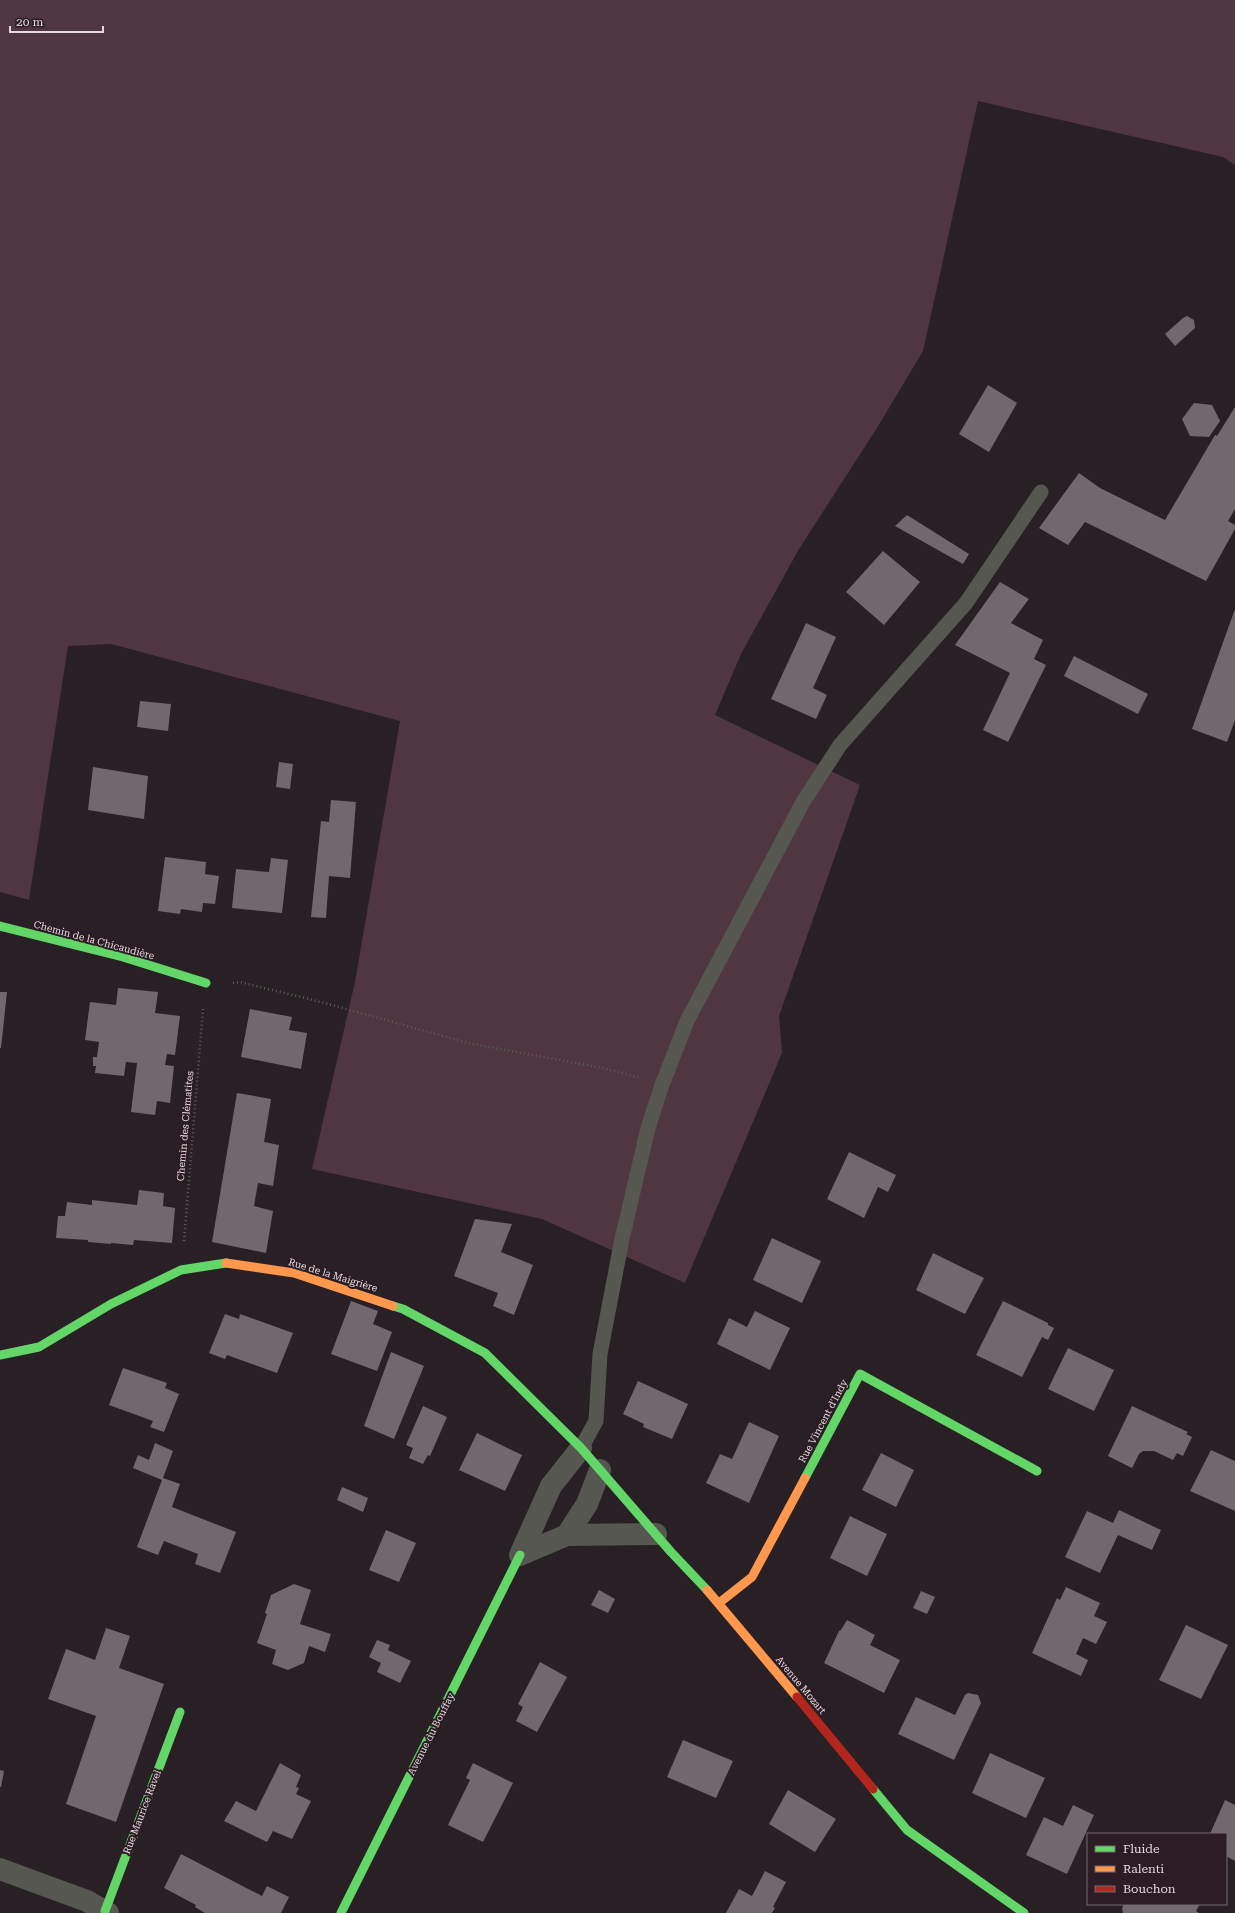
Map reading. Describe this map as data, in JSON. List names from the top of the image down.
{
  "streets": {
    "street": [
      "Chemin de la Chicaudière",
      "Rue de la Maigrière",
      "Rue Vincent d'Indy",
      "Avenue Mozart",
      "Avenue du Bouffay",
      "Rue Maurice Ravel"
    ],
    "path": ["Chemin des Clématites"]
  },
  "crossings": [
    ["Chemin de la Chicaudière", "Chemin des Clématites"],
    ["Chemin des Clématites", "Rue de la Maigrière"],
    ["Rue de la Maigrière", "Avenue Mozart"],
    ["Rue de la Maigrière", "Avenue du Bouffay"],
    ["Rue Vincent d'Indy", "Avenue Mozart"],
    ["Avenue Mozart", "Avenue du Bouffay"]
  ],
  "legend": ["Fluide", "Ralenti", "Bouchon"],
  "scale_bar": "20 m"
}
